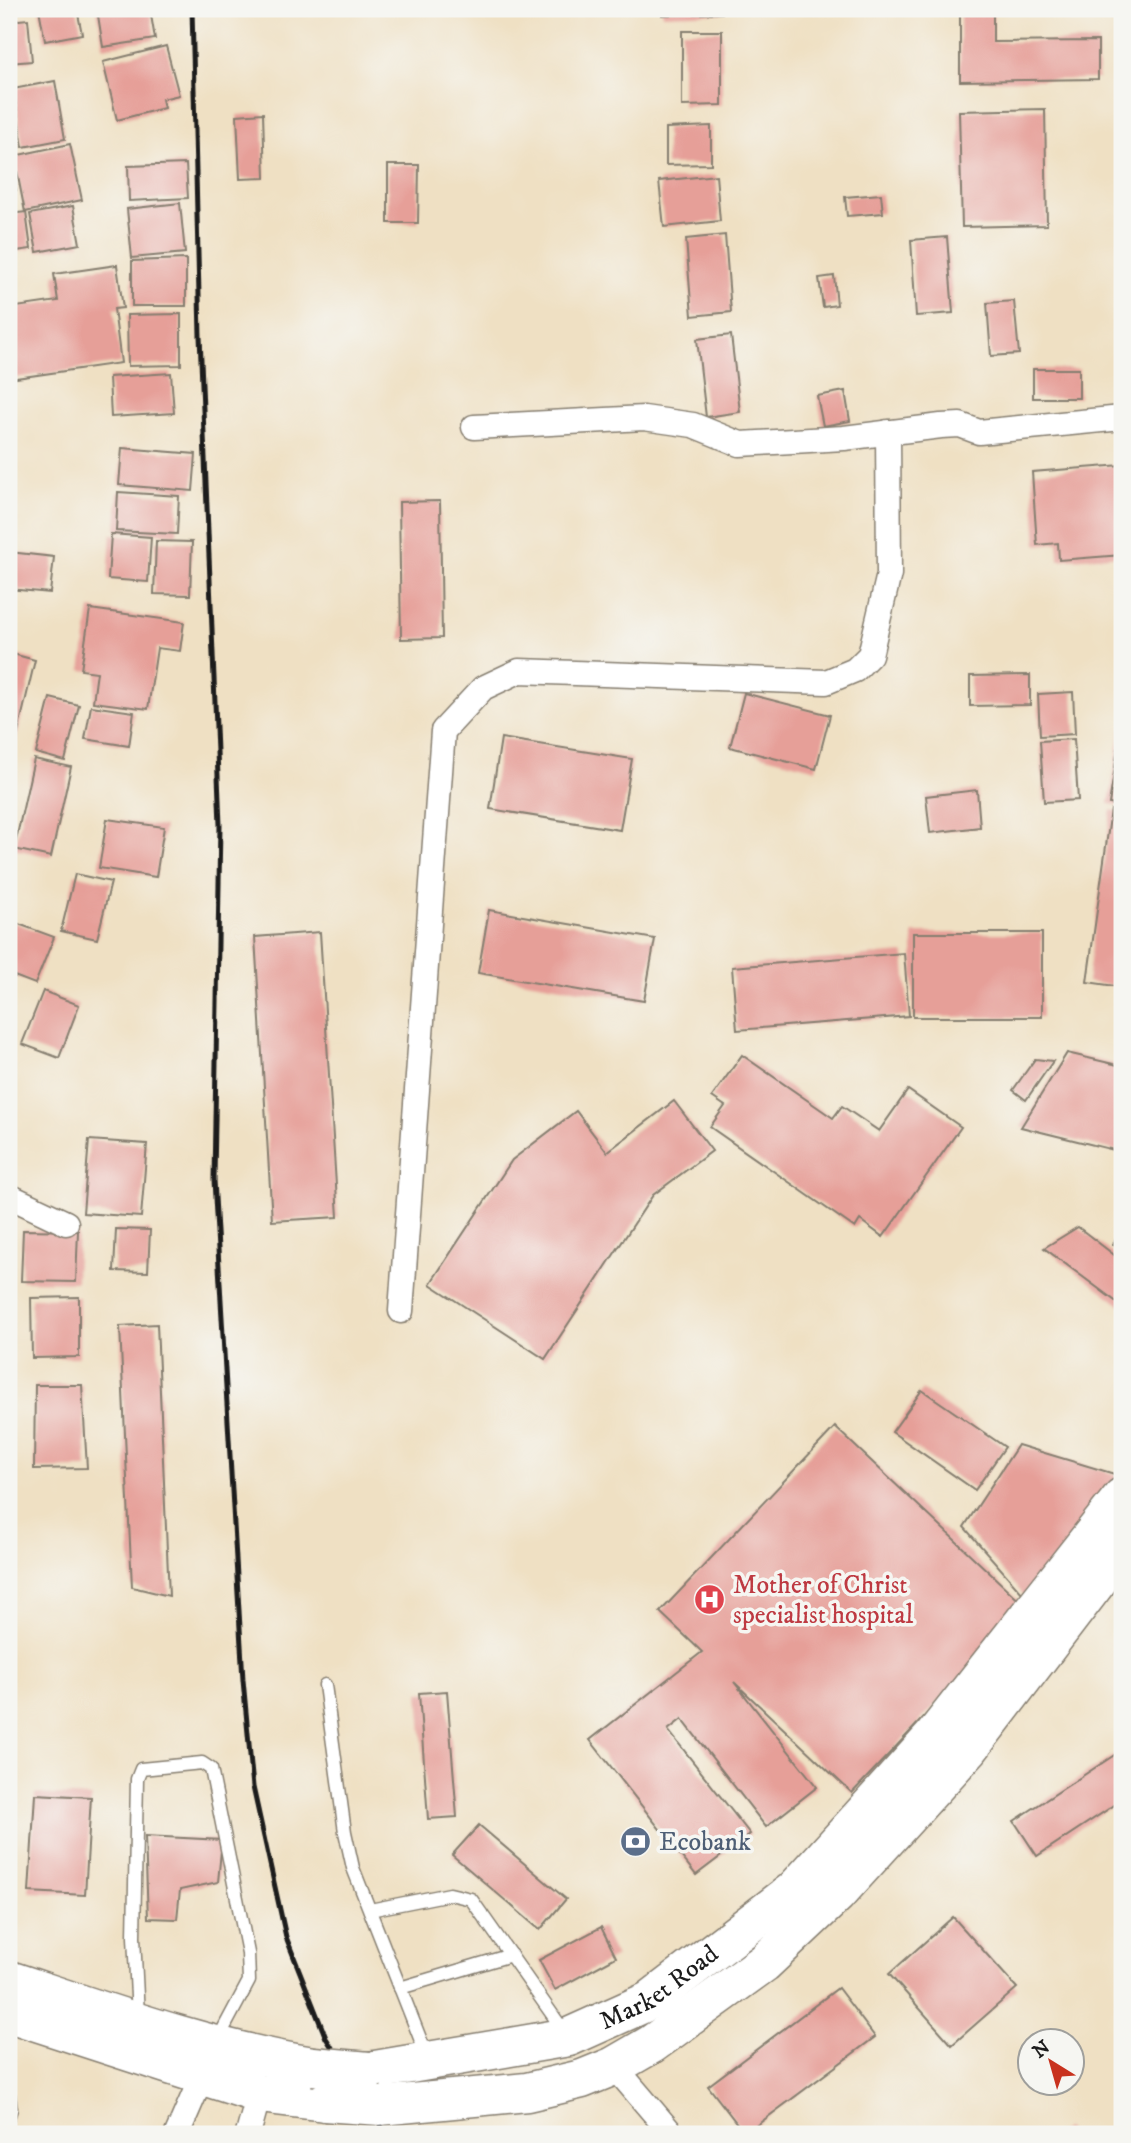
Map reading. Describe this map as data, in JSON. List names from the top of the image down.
{
  "streets": {
    "main road": ["Market Road"]
  },
  "places": {
    "hospital": ["Mother of Christ specialist hospital"],
    "bank": ["Ecobank"]
  },
  "north": "top left"
}
